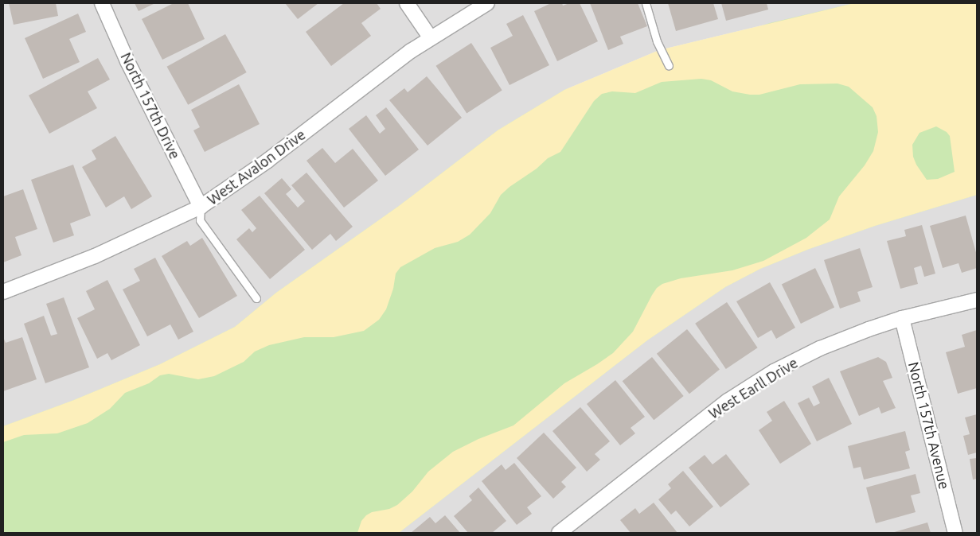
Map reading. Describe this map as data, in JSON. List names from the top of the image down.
{
  "streets": {
    "street": [
      "North 157th Drive",
      "West Avalon Drive",
      "West Earll Drive",
      "North 157th Avenue"
    ]
  },
  "crossings": [
    ["North 157th Drive", "West Avalon Drive"],
    ["West Earll Drive", "North 157th Avenue"]
  ]
}
